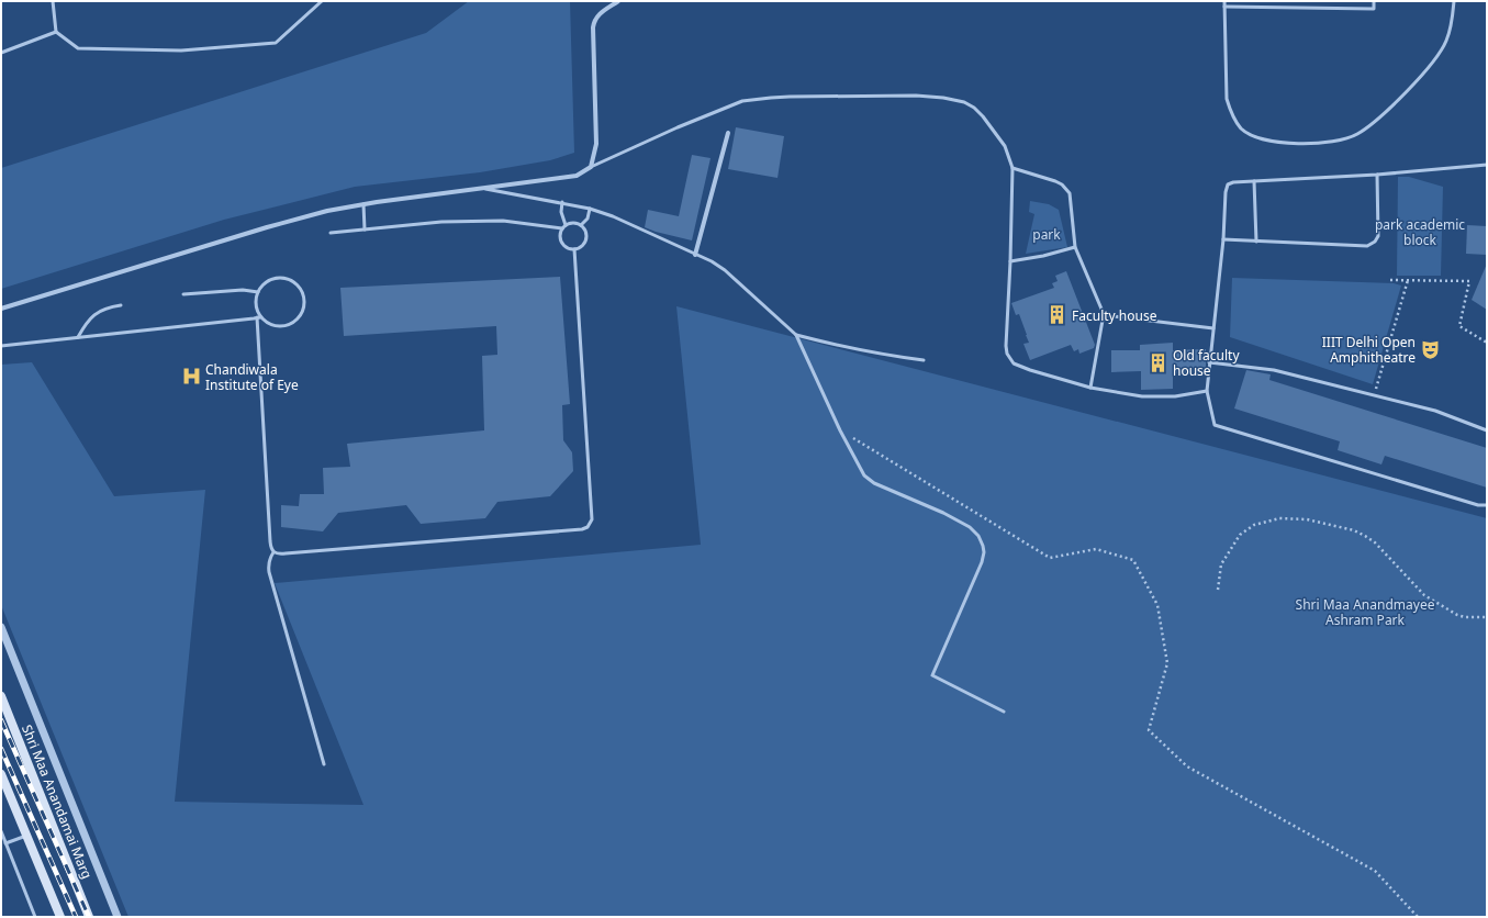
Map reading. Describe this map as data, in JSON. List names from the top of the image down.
{
  "streets": {
    "main road": ["Shri Maa Anandamai Marg"]
  },
  "parks": ["park academic block", "park", "Shri Maa Anandmayee Ashram Park"],
  "places": {
    "building": ["Faculty house", "Old faculty house"],
    "theatre": ["IIIT Delhi Open Amphitheatre"],
    "hospital": ["Chandiwala Institute of Eye"]
  }
}
